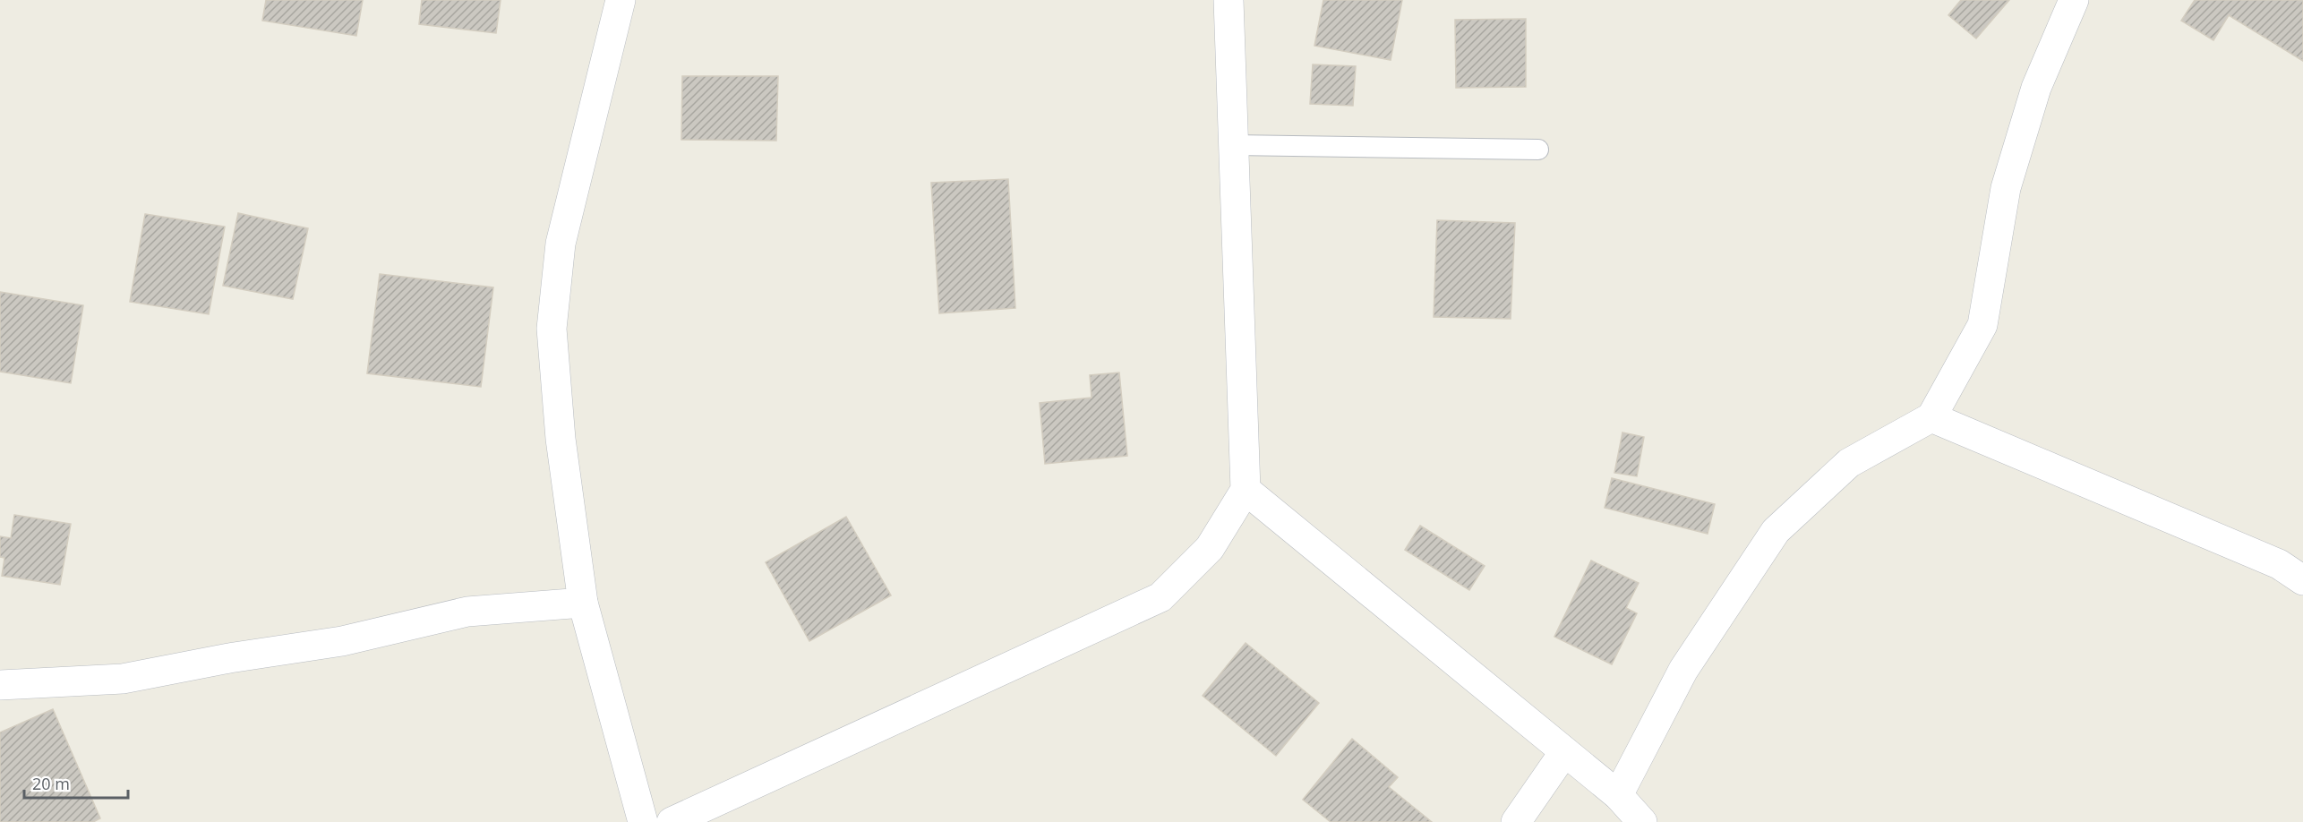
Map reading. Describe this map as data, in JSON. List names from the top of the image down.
{
  "scale_bar": "20 m"
}
